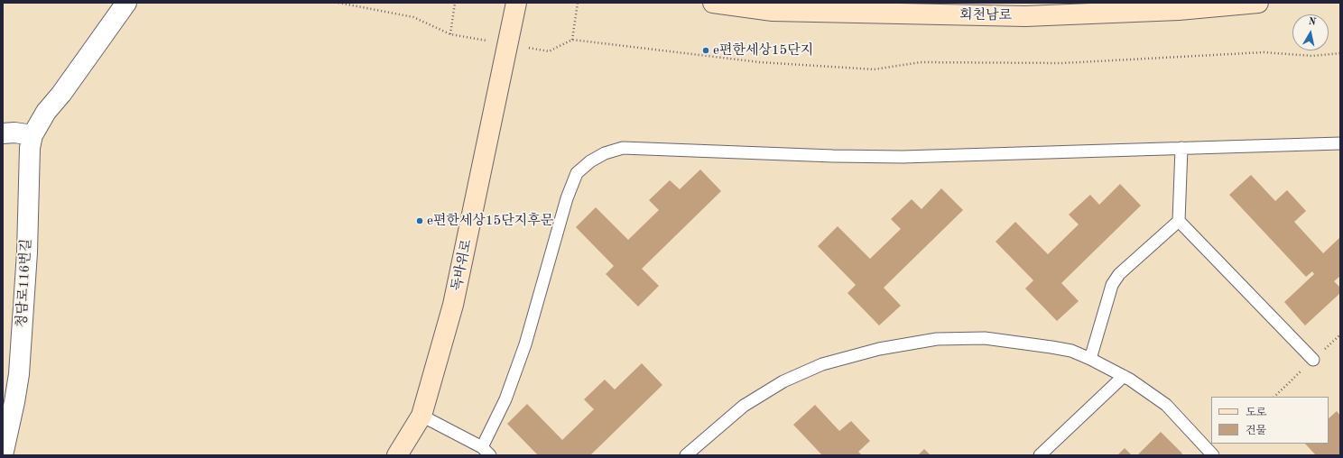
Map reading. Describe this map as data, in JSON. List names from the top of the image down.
{
  "streets": {
    "main road": ["회천남로", "독바위로"],
    "street": ["청담로116번길"]
  },
  "places": ["e편한세상15단지", "e편한세상15단지후문"],
  "legend": ["도로", "건물"],
  "north": "top"
}
